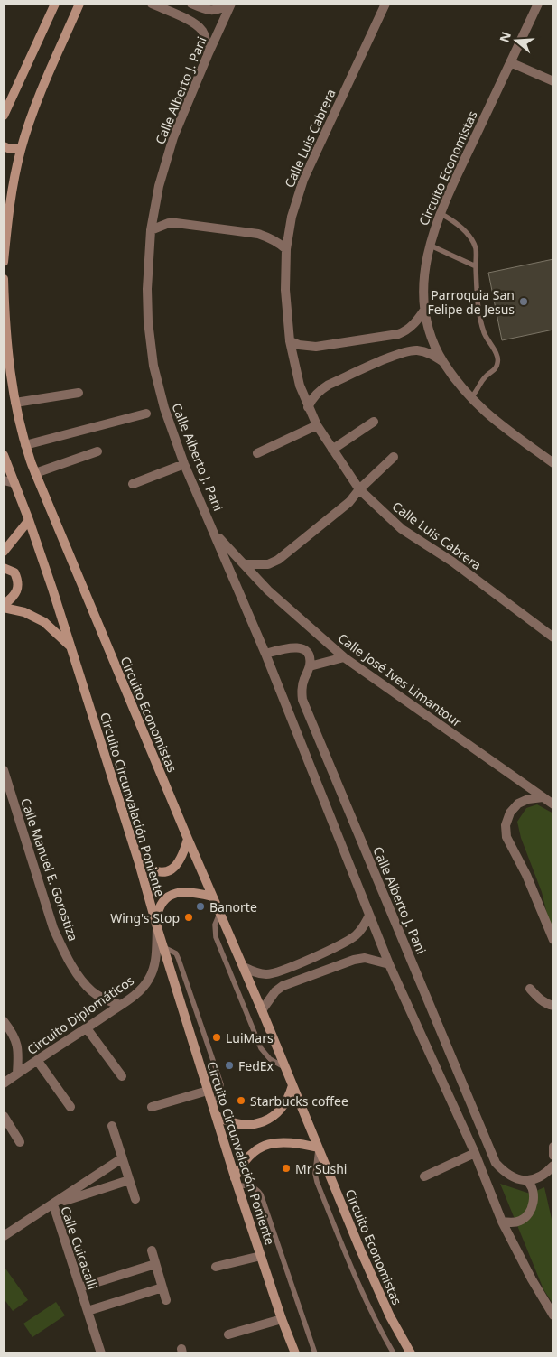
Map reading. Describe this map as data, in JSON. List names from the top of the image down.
{
  "streets": {
    "main road": ["Circuito Economistas", "Circuito Circunvalación Poniente"],
    "street": [
      "Calle Alberto J. Pani",
      "Calle Luis Cabrera",
      "Calle José Ives Limantour",
      "Calle Manuel E. Gorostiza",
      "Circuito Diplomáticos",
      "Calle Cuicacalli"
    ]
  },
  "crossings": [
    ["Calle Alberto J. Pani", "Calle José Ives Limantour"],
    ["Circuito Circunvalación Poniente", "Circuito Diplomáticos"],
    ["Calle Manuel E. Gorostiza", "Circuito Diplomáticos"]
  ],
  "places": [
    "Parroquia San Felipe de Jesus",
    "Banorte",
    "Wing's Stop",
    "LuiMars",
    "FedEx",
    "Starbucks coffee",
    "Mr Sushi"
  ],
  "north": "left"
}
